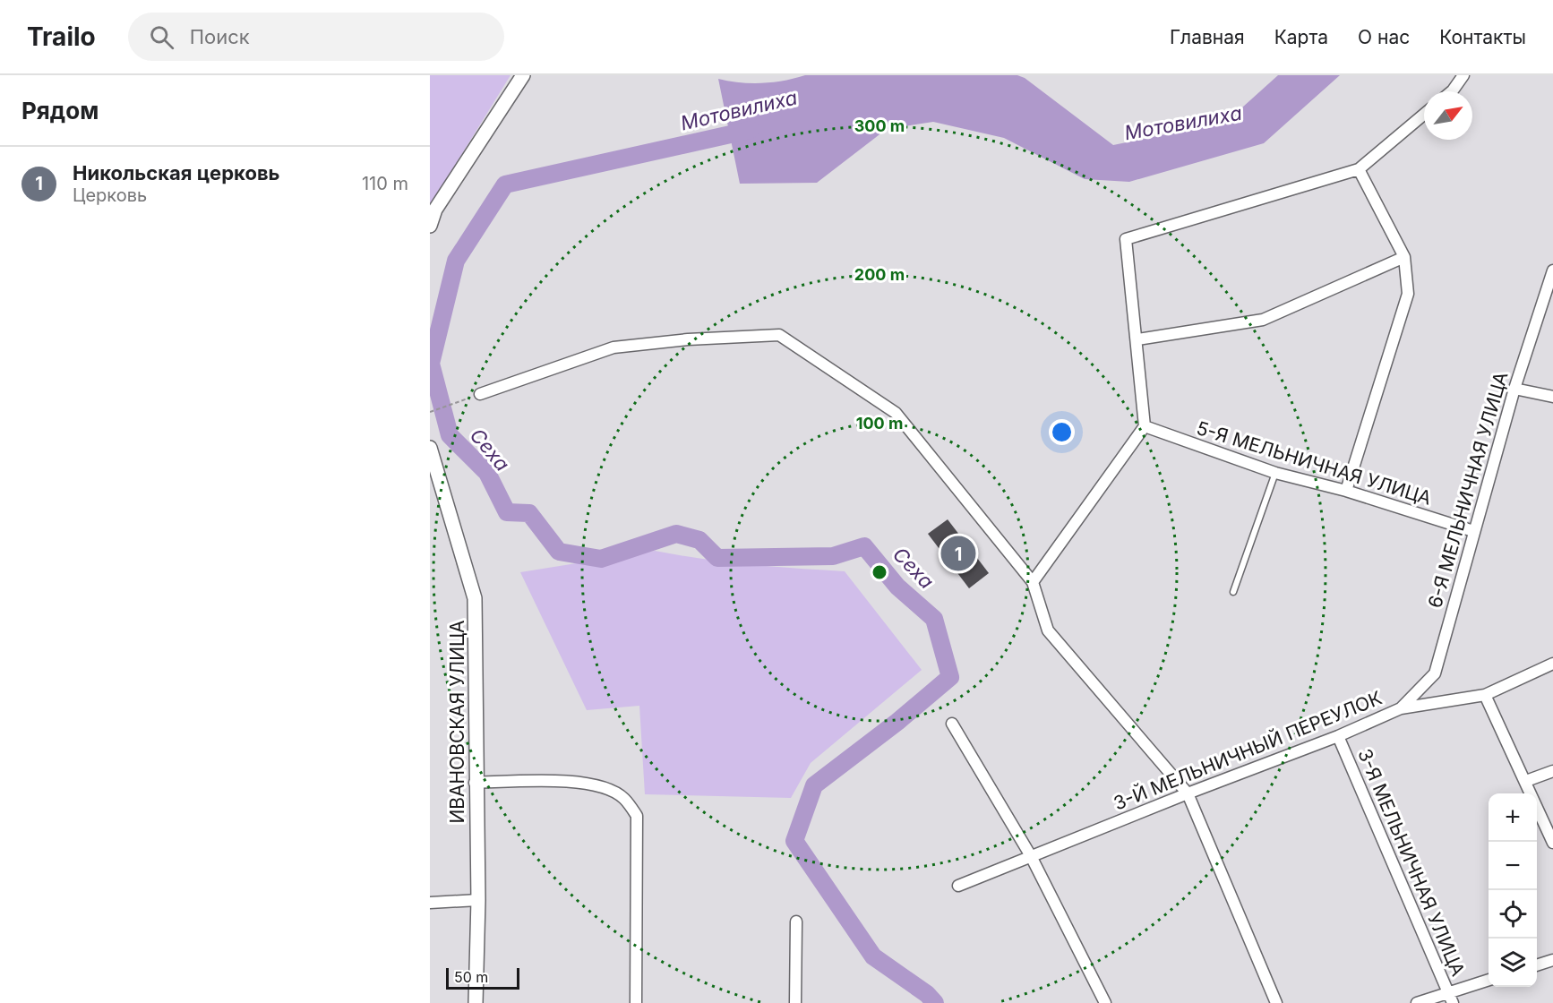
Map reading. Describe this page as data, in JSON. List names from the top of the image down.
{
  "streets": {
    "street": [
      "5-Я МЕЛЬНИЧНАЯ УЛИЦА",
      "6-Я МЕЛЬНИЧНАЯ УЛИЦА",
      "ИВАНОВСКАЯ УЛИЦА",
      "3-Й МЕЛЬНИЧНЫЙ ПЕРЕУЛОК",
      "3-Я МЕЛЬНИЧНАЯ УЛИЦА"
    ]
  },
  "crossings": [
    ["5-Я МЕЛЬНИЧНАЯ УЛИЦА", "6-Я МЕЛЬНИЧНАЯ УЛИЦА"],
    ["6-Я МЕЛЬНИЧНАЯ УЛИЦА", "3-Й МЕЛЬНИЧНЫЙ ПЕРЕУЛОК"],
    ["3-Й МЕЛЬНИЧНЫЙ ПЕРЕУЛОК", "3-Я МЕЛЬНИЧНАЯ УЛИЦА"]
  ],
  "water": ["Мотовилиха", "Сеха"],
  "scale_bar": "50 m",
  "north": "top right",
  "page": {
    "header": "Trailo",
    "search": "Поиск",
    "nav": [
      "Главная",
      "Карта",
      "О нас",
      "Контакты"
    ],
    "heading": "Рядом",
    "list": [
      {
        "mark": "1",
        "name": "Никольская церковь",
        "note": "Церковь",
        "value": "110 m"
      }
    ],
    "pins": "1",
    "map_buttons": ["+", "−"],
    "scale": "50 m"
  },
  "rings": ["300 m", "200 m", "100 m"]
}
